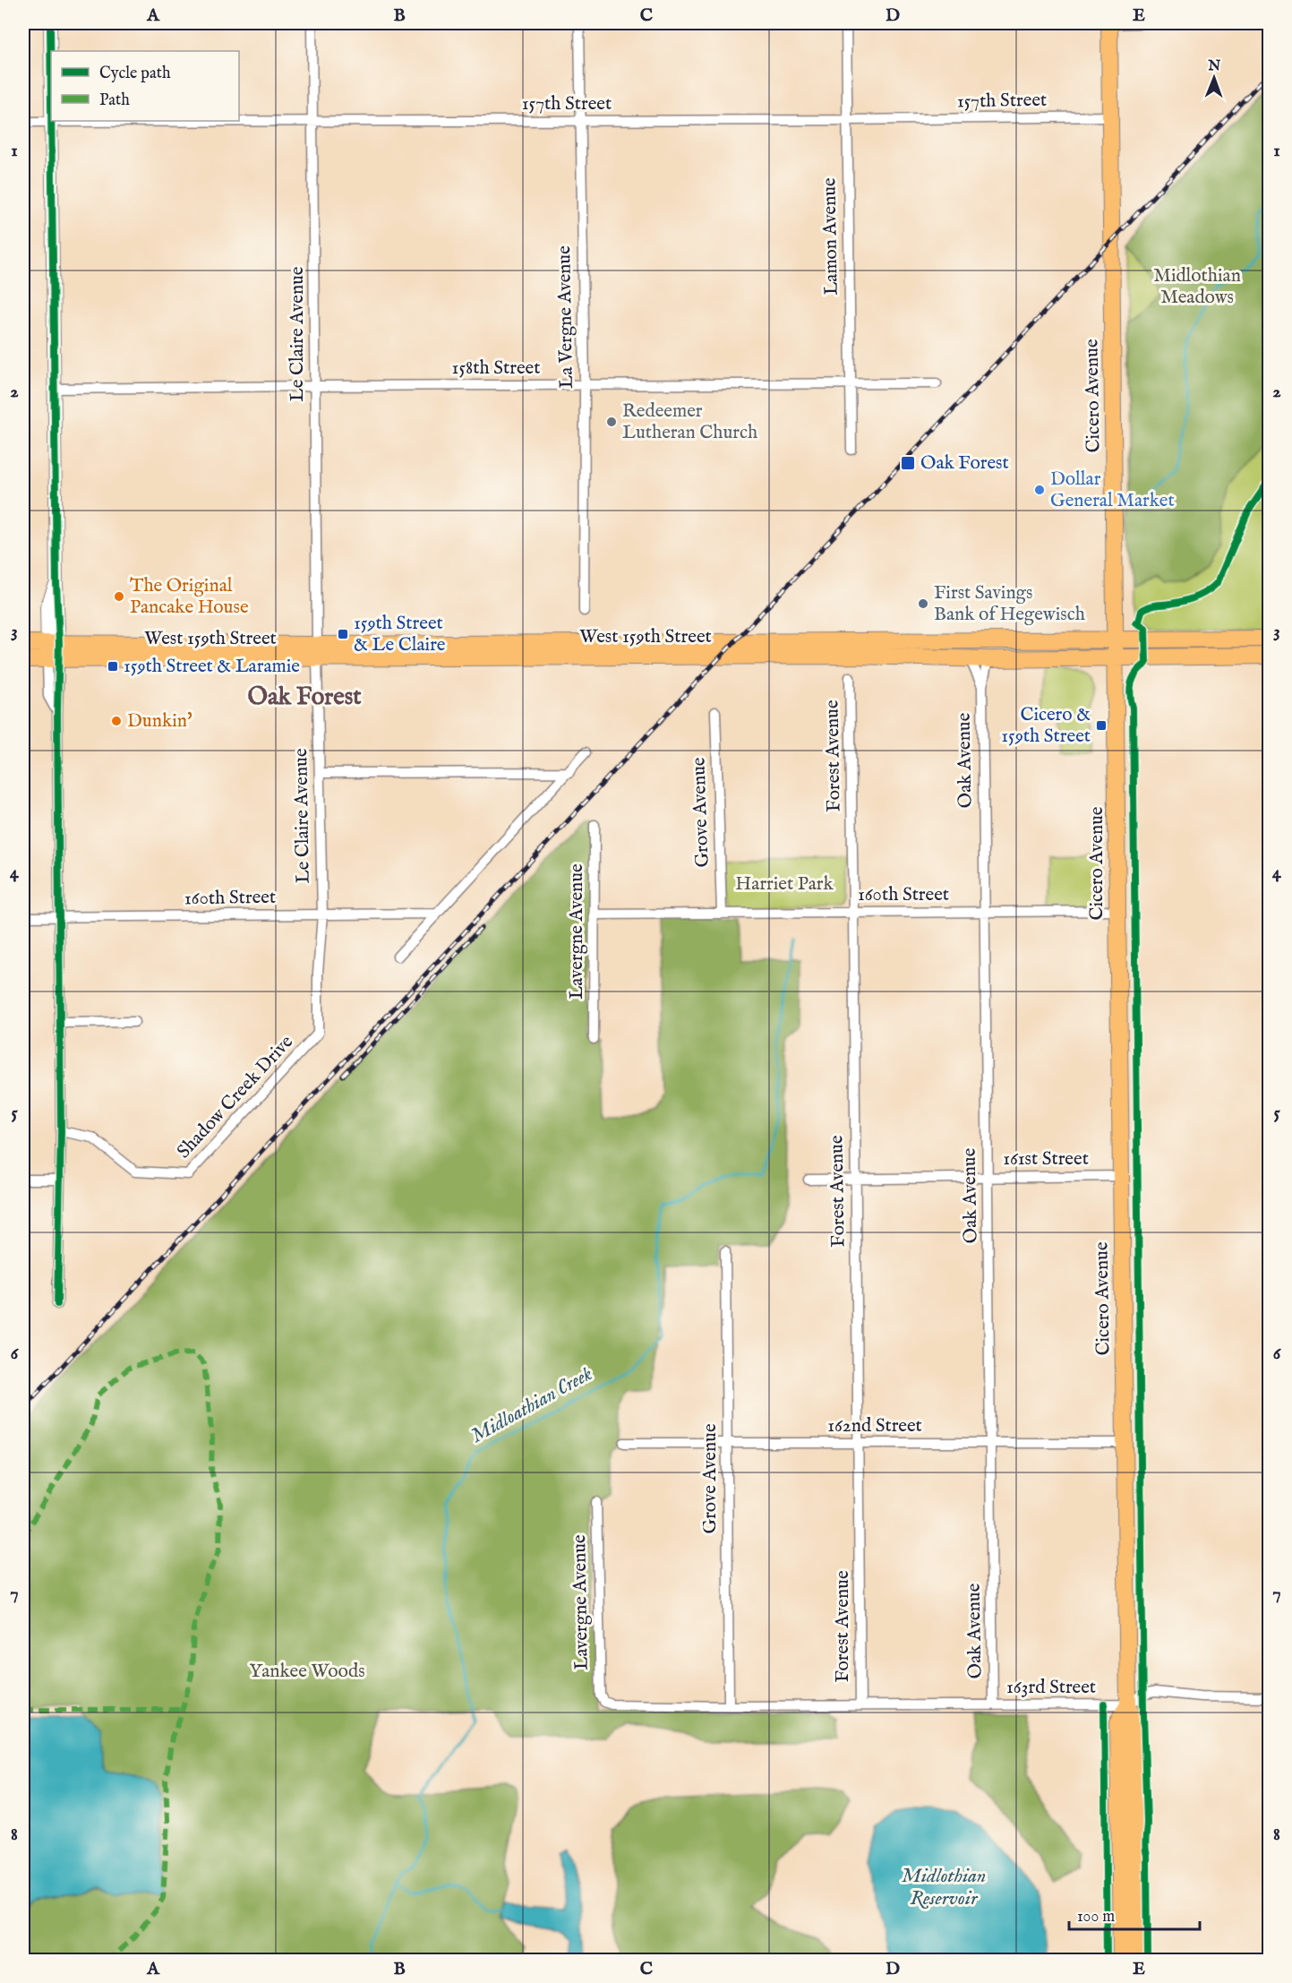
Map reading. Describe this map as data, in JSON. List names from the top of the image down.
{
  "streets": {
    "main road": ["Cicero Avenue", "West 159th Street"],
    "street": [
      "157th Street",
      "Lamon Avenue",
      "La Vergne Avenue",
      "Le Claire Avenue",
      "158th Street",
      "Forest Avenue",
      "Oak Avenue",
      "Grove Avenue",
      "160th Street",
      "Lavergne Avenue",
      "Shadow Creek Drive",
      "161st Street",
      "162nd Street",
      "163rd Street"
    ]
  },
  "crossings": [
    ["157th Street", "Lamon Avenue"],
    ["157th Street", "La Vergne Avenue"],
    ["157th Street", "Le Claire Avenue"],
    ["157th Street", "Cicero Avenue"],
    ["Lamon Avenue", "158th Street"],
    ["La Vergne Avenue", "158th Street"],
    ["Le Claire Avenue", "158th Street"],
    ["Le Claire Avenue", "West 159th Street"],
    ["Le Claire Avenue", "160th Street"],
    ["Le Claire Avenue", "Shadow Creek Drive"],
    ["Cicero Avenue", "West 159th Street"],
    ["Cicero Avenue", "160th Street"],
    ["Cicero Avenue", "161st Street"],
    ["Cicero Avenue", "162nd Street"],
    ["Cicero Avenue", "163rd Street"],
    ["West 159th Street", "Oak Avenue"],
    ["Forest Avenue", "160th Street"],
    ["Forest Avenue", "161st Street"],
    ["Forest Avenue", "162nd Street"],
    ["Forest Avenue", "163rd Street"],
    ["Oak Avenue", "160th Street"],
    ["Oak Avenue", "161st Street"],
    ["Oak Avenue", "162nd Street"],
    ["Oak Avenue", "163rd Street"],
    ["Grove Avenue", "160th Street"],
    ["Grove Avenue", "162nd Street"],
    ["Grove Avenue", "163rd Street"],
    ["160th Street", "Lavergne Avenue"],
    ["Lavergne Avenue", "163rd Street"]
  ],
  "districts": ["Oak Forest"],
  "water": ["Midloathian Creek", "Midlothian Reservoir"],
  "parks": ["Midlothian Meadows", "Harriet Park", "Yankee Woods"],
  "places": {
    "other": [
      "Redeemer Lutheran Church",
      "Dollar General Market",
      "The Original Pancake House",
      "First Savings Bank of Hegewisch",
      "Dunkin'"
    ],
    "transit": [
      "Oak Forest",
      "159th Street & Le Claire",
      "159th Street & Laramie",
      "Cicero & 159th Street"
    ]
  },
  "legend": ["Cycle path", "Path"],
  "scale_bar": "100 m",
  "north": "top",
  "grid": {
    "columns": [
      "A",
      "B",
      "C",
      "D",
      "E"
    ],
    "rows": [
      "1",
      "2",
      "3",
      "4",
      "5",
      "6",
      "7",
      "8"
    ]
  }
}
